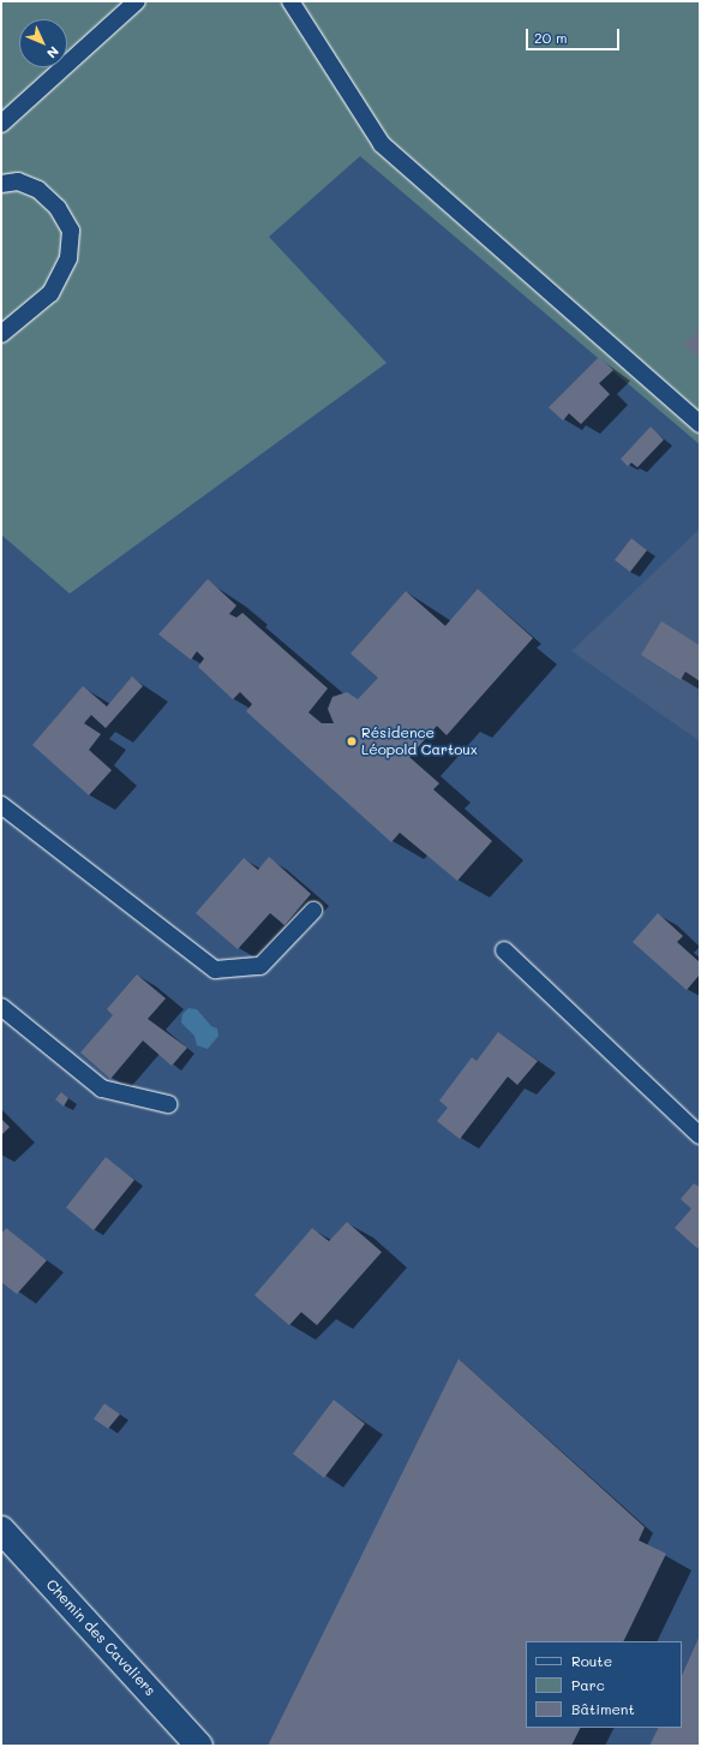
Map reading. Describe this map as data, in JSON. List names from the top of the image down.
{
  "streets": {
    "street": ["Chemin des Cavaliers"]
  },
  "places": ["Résidence Léopold Cartoux"],
  "legend": ["Route", "Parc", "Bâtiment"],
  "scale_bar": "20 m",
  "north": "bottom right"
}
